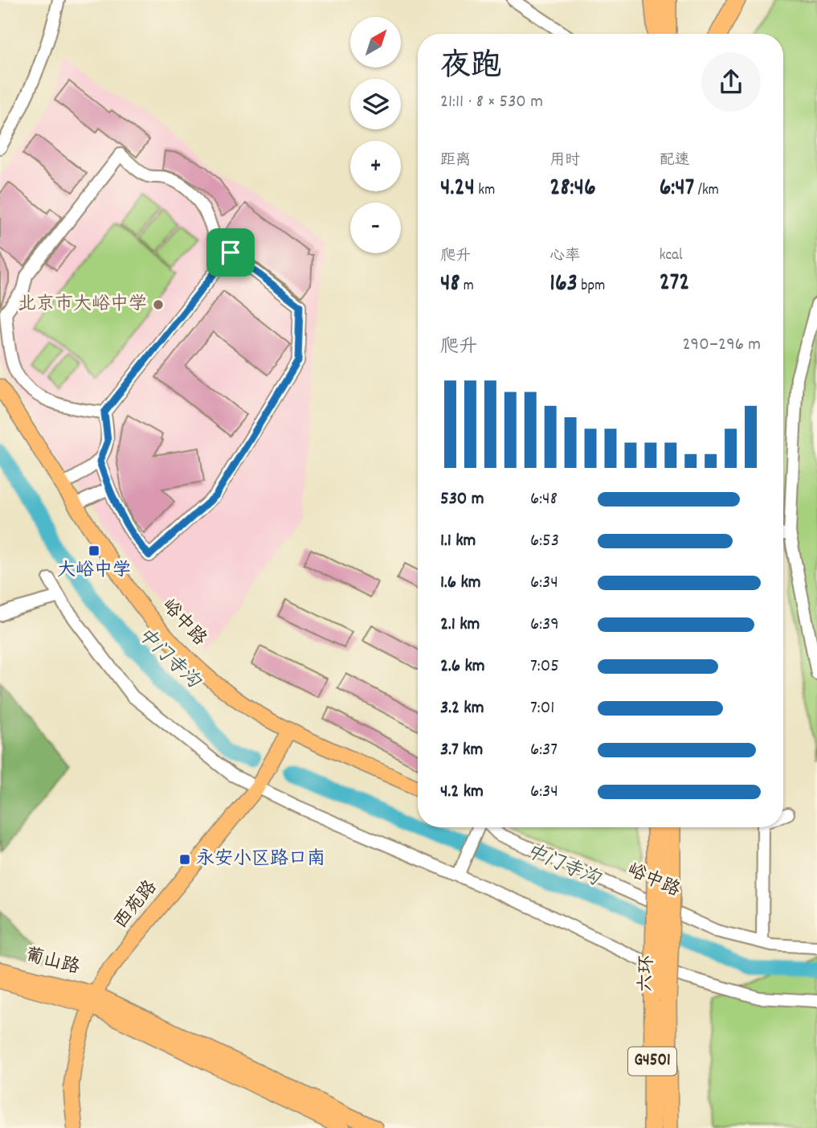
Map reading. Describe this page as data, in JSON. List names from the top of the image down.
{
  "streets": {
    "highway": ["六环", "G4501"],
    "main road": ["峪中路", "西苑路", "葡山路"]
  },
  "crossings": [
    ["峪中路", "西苑路"],
    ["西苑路", "葡山路"]
  ],
  "water": ["中门寺沟"],
  "places": {
    "other": ["北京市大峪中学"],
    "transit": ["大峪中学", "永安小区路口南"]
  },
  "north": "top right",
  "page": {
    "map_buttons": ["+", "−"],
    "heading": ["夜跑", "21:11 · 8 × 530 m"],
    "stats": [
      ["距离", "4.24 km"],
      ["用时", "28:46"],
      ["配速", "6:47 /km"],
      ["爬升", "48 m"],
      ["心率", "163 bpm"],
      ["kcal", "272"]
    ],
    "chart": ["爬升", "290–296 m"],
    "list": [
      {
        "name": "530 m",
        "note": "6:48"
      },
      {
        "name": "1.1 km",
        "note": "6:53"
      },
      {
        "name": "1.6 km",
        "note": "6:34"
      },
      {
        "name": "2.1 km",
        "note": "6:39"
      },
      {
        "name": "2.6 km",
        "note": "7:05"
      },
      {
        "name": "3.2 km",
        "note": "7:01"
      },
      {
        "name": "3.7 km",
        "note": "6:37"
      },
      {
        "name": "4.2 km",
        "note": "6:34"
      }
    ]
  }
}
